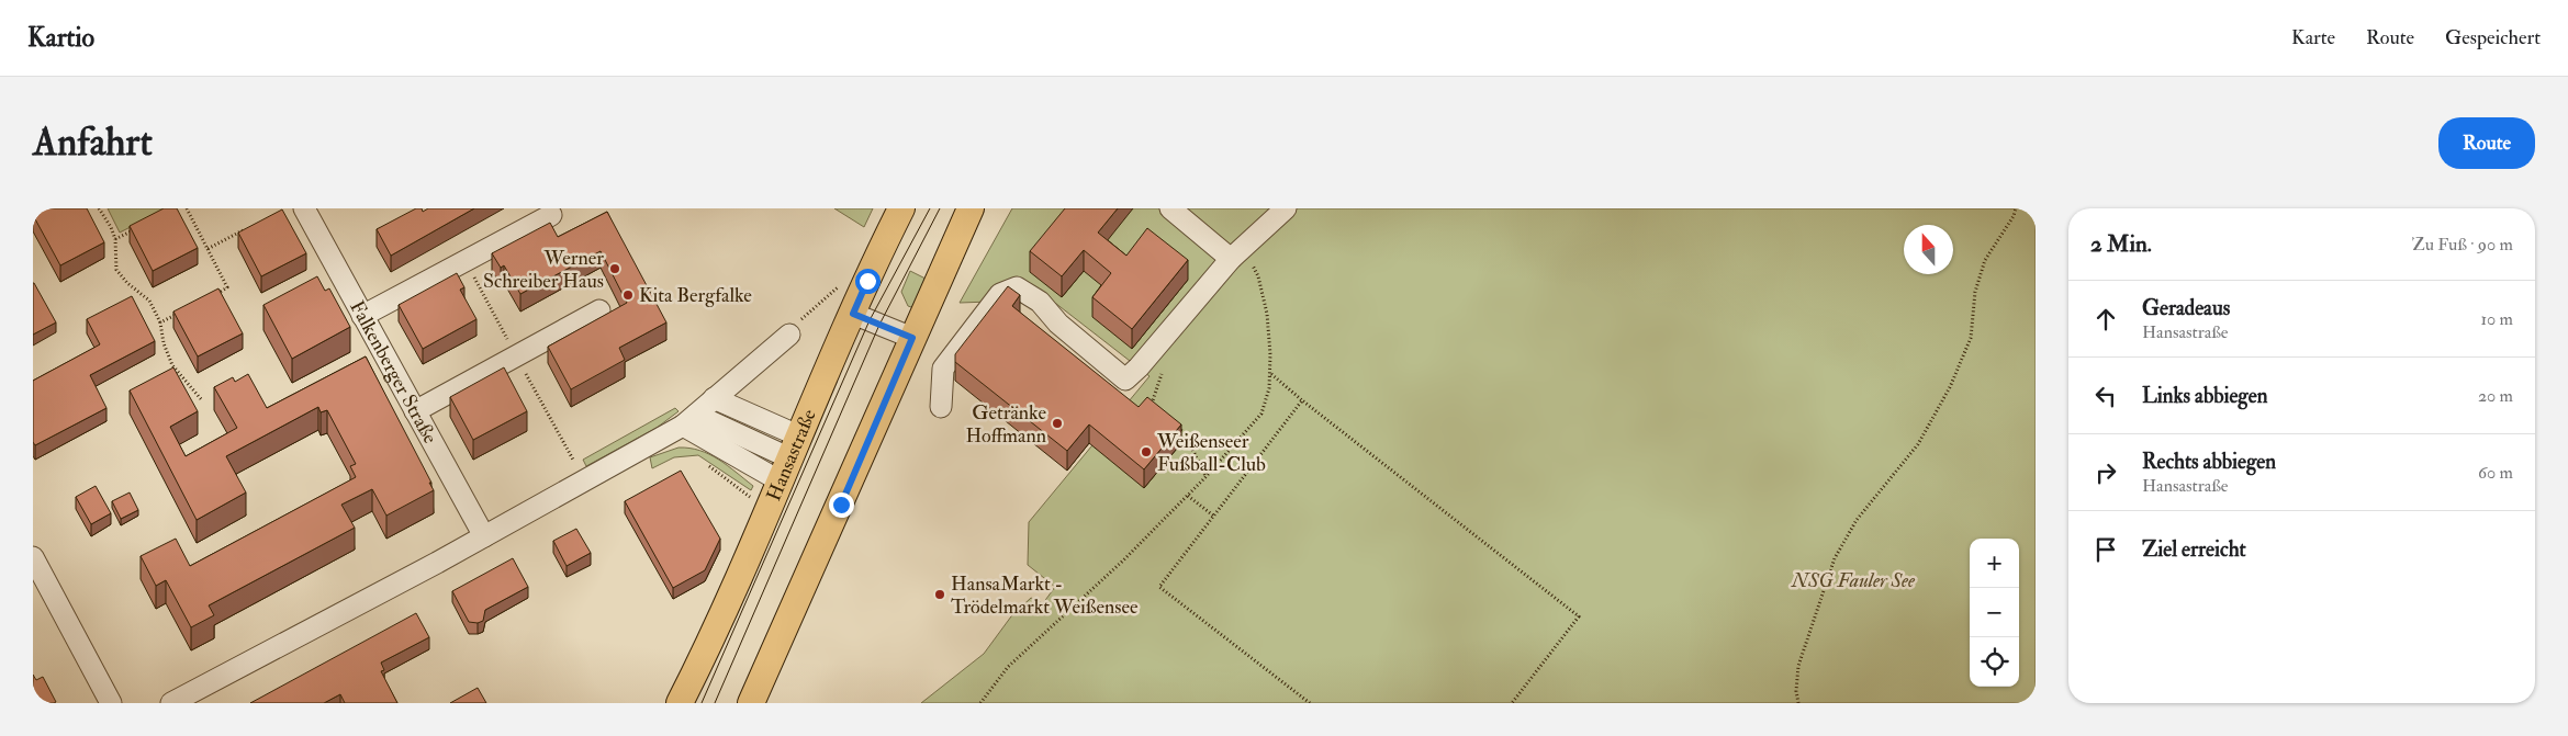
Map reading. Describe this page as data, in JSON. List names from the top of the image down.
{
  "streets": {
    "main road": ["Hansastraße"],
    "street": ["Falkenberger Straße"]
  },
  "parks": ["NSG Fauler See"],
  "places": [
    "Werner Schreiber Haus",
    "Kita Bergfalke",
    "Getränke Hoffmann",
    "Weißenseer Fußball-Club",
    "HansaMarkt - Trödelmarkt Weißensee"
  ],
  "north": "top",
  "page": {
    "header": "Kartio",
    "nav": ["Karte", "Route", "Gespeichert"],
    "buttons": "Route",
    "title": "Anfahrt",
    "heading": ["2 Min.", "Zu Fuß · 90 m"],
    "list": [
      ["Geradeaus", "Hansastraße", "10 m"],
      ["Links abbiegen", "20 m"],
      ["Rechts abbiegen", "Hansastraße", "60 m"],
      "Ziel erreicht"
    ],
    "map_buttons": ["+", "−"]
  }
}
